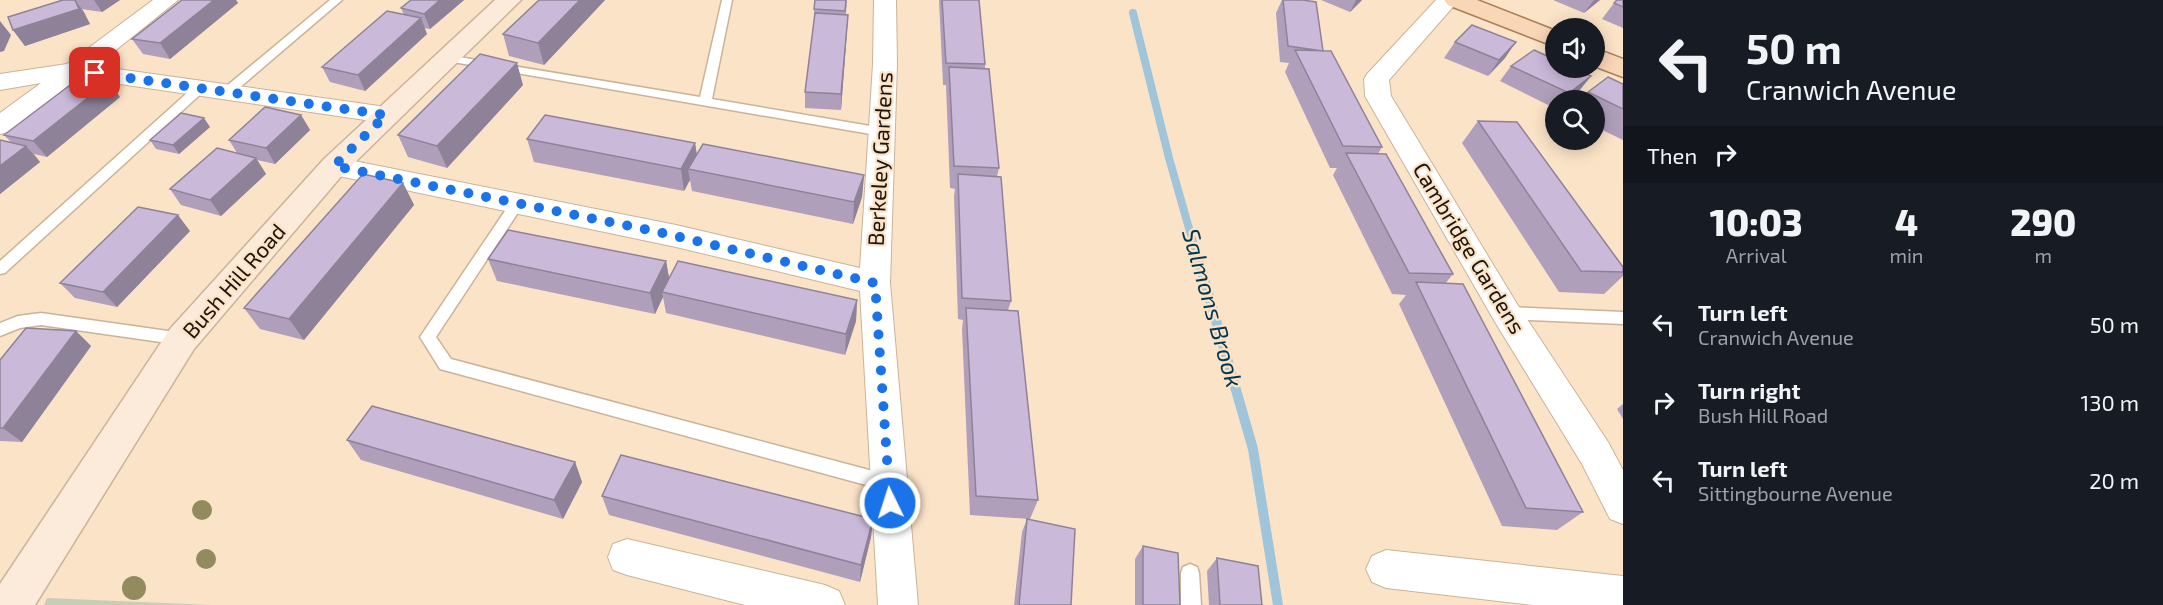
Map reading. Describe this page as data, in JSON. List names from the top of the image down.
{
  "streets": {
    "street": ["Berkeley Gardens", "Cambridge Gardens", "Bush Hill Road"]
  },
  "water": ["Salmons Brook"],
  "page": {
    "turn": ["50 m", "Cranwich Avenue"],
    "then": "Then",
    "eta": [
      "10:03",
      "Arrival",
      "4",
      "min",
      "290",
      "m"
    ],
    "list": [
      {
        "name": "Turn left",
        "note": "Cranwich Avenue",
        "value": "50 m"
      },
      {
        "name": "Turn right",
        "note": "Bush Hill Road",
        "value": "130 m"
      },
      {
        "name": "Turn left",
        "note": "Sittingbourne Avenue",
        "value": "20 m"
      }
    ]
  }
}
